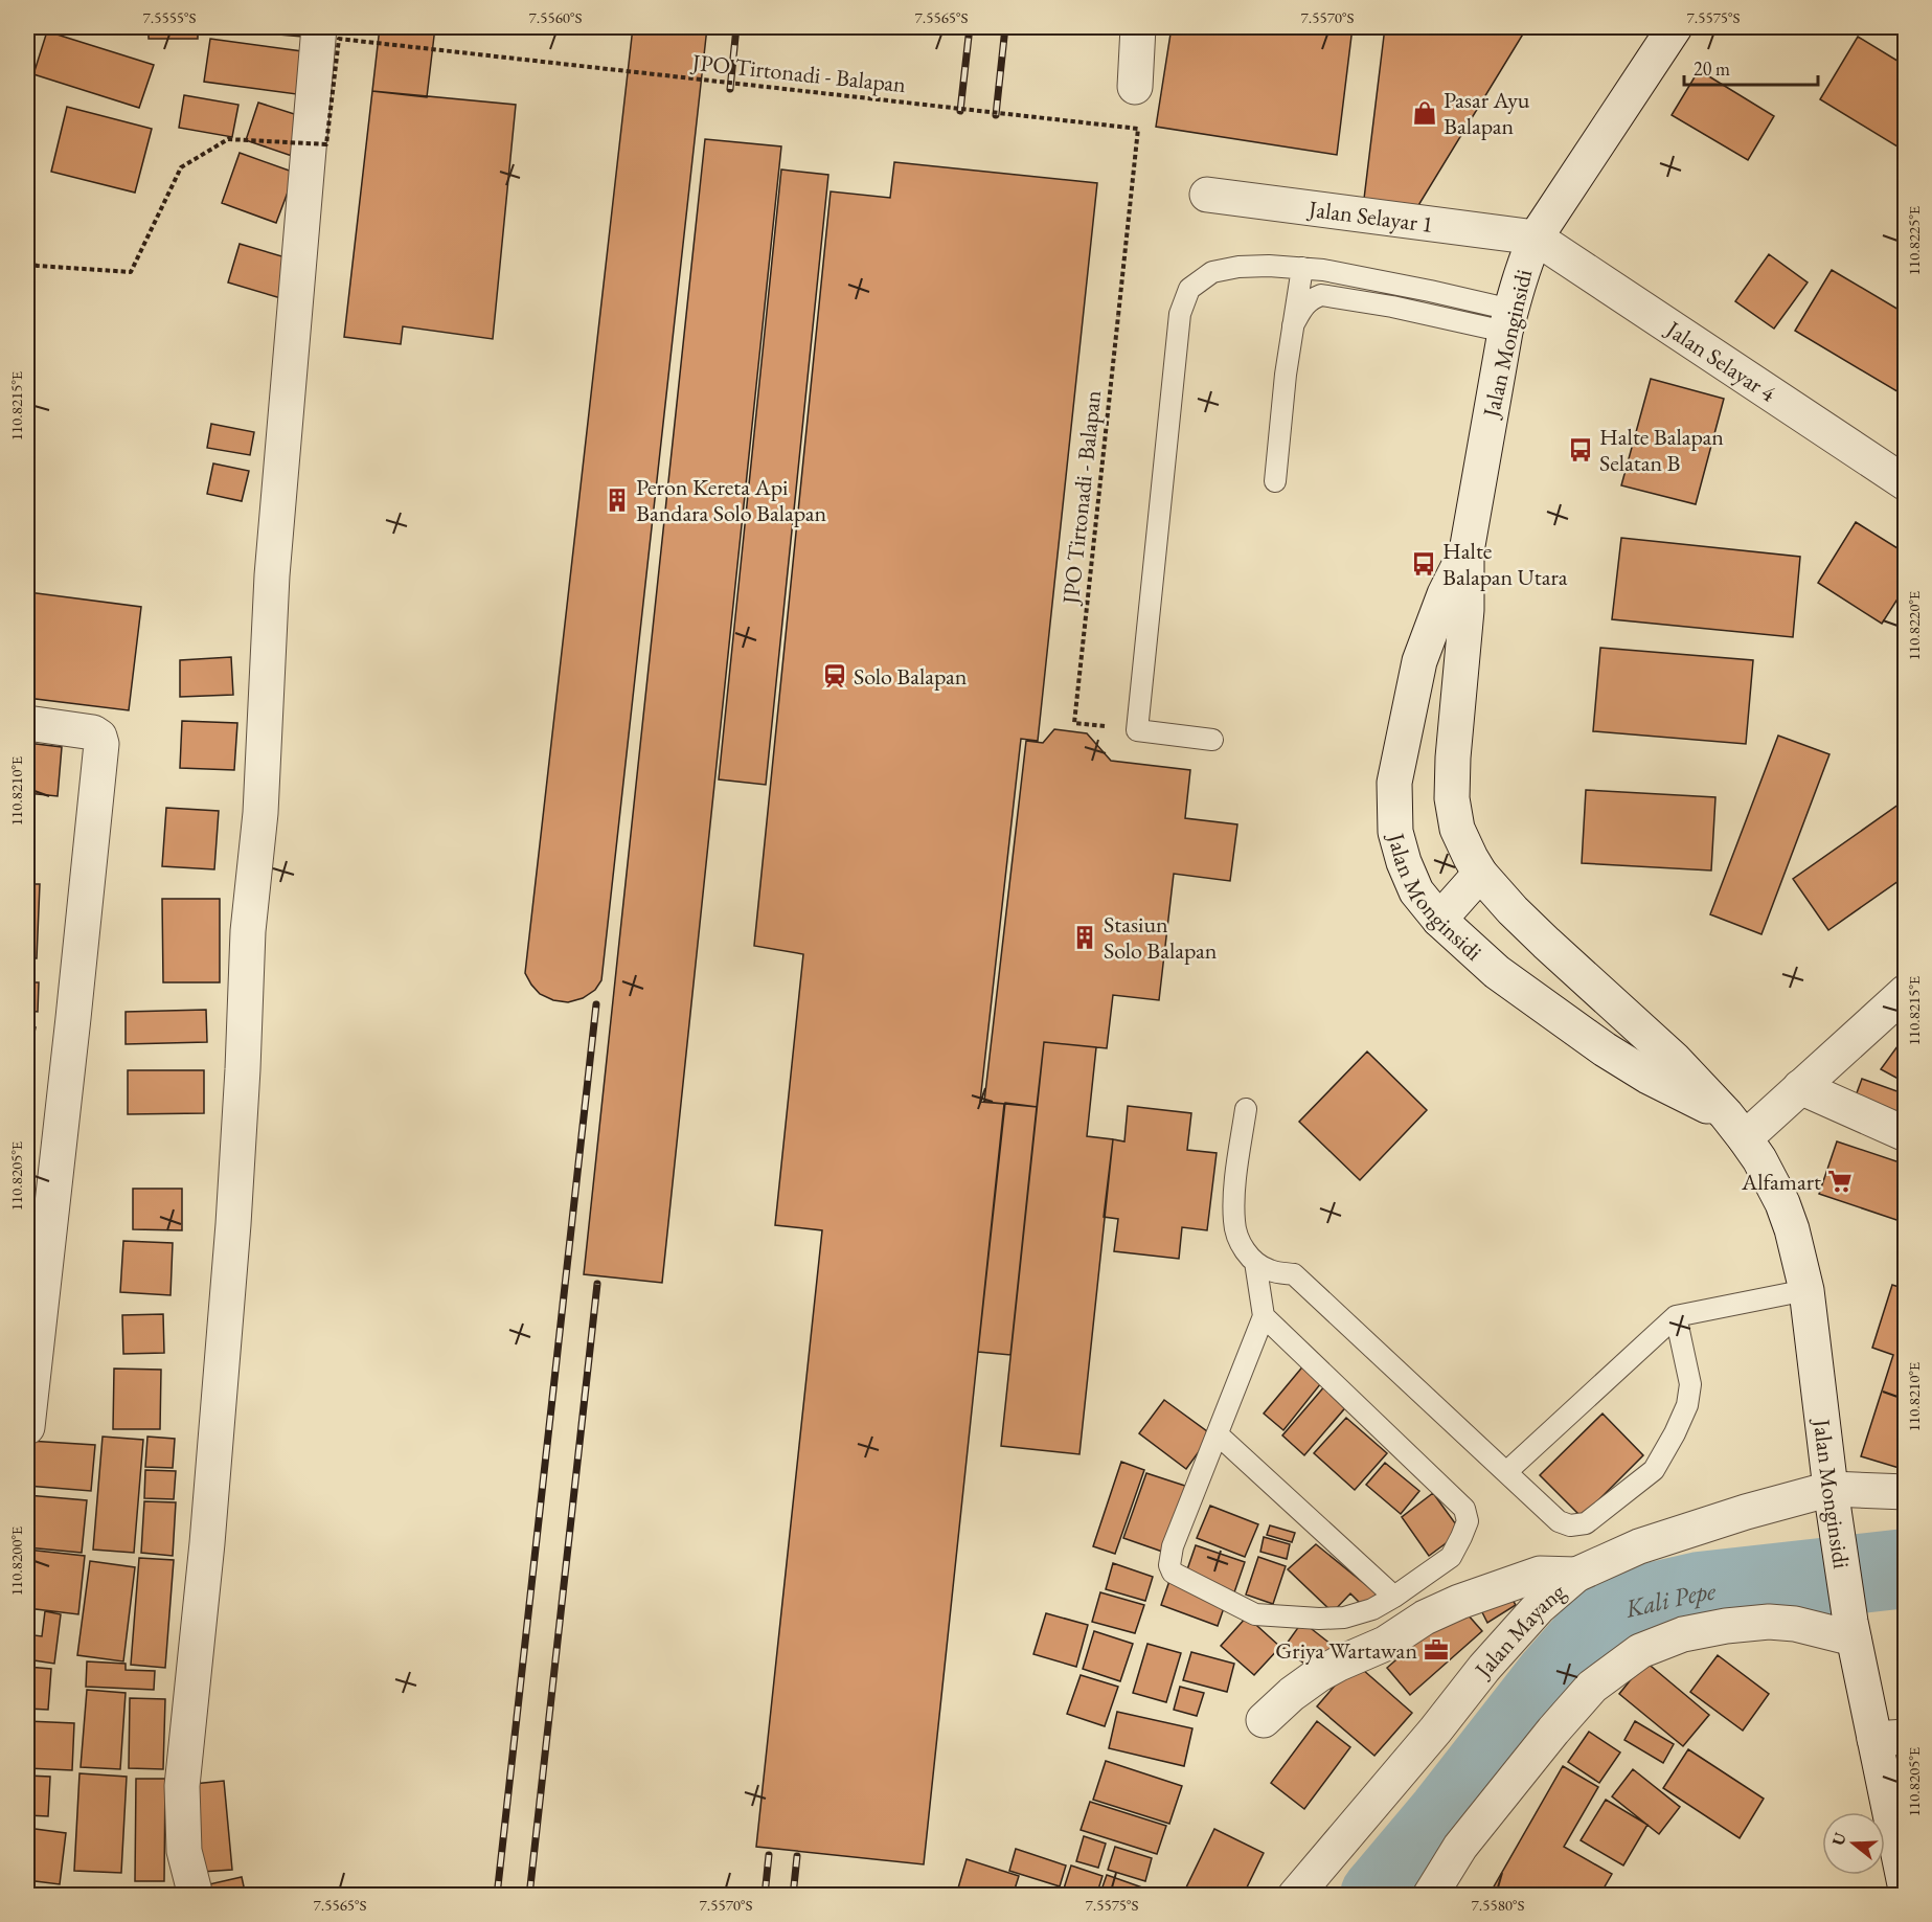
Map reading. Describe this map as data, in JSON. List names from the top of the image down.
{
  "streets": {
    "street": [
      "Jalan Selayar 1",
      "Jalan Monginsidi",
      "Jalan Selayar 4",
      "Jalan Mayang"
    ],
    "path": ["JPO Tirtonadi - Balapan"]
  },
  "crossings": [
    ["Jalan Selayar 1", "Jalan Monginsidi"],
    ["Jalan Selayar 1", "Jalan Selayar 4"],
    ["Jalan Monginsidi", "Jalan Selayar 4"],
    ["Jalan Monginsidi", "Jalan Mayang"]
  ],
  "water": ["Kali Pepe"],
  "places": {
    "shop": ["Pasar Ayu Balapan"],
    "bus stop": ["Halte Balapan Selatan B", "Halte Balapan Utara"],
    "building": ["Peron Kereta Api Bandara Solo Balapan", "Stasiun Solo Balapan"],
    "station": ["Solo Balapan"],
    "supermarket": ["Alfamart"],
    "office": ["Griya Wartawan"]
  },
  "scale_bar": "20 m",
  "north": "left",
  "coordinates": [
    "7.5555°S",
    "7.5560°S",
    "7.5565°S",
    "7.5570°S",
    "7.5575°S",
    "110.8225°E",
    "110.8215°E",
    "110.8220°E",
    "110.8210°E",
    "110.8205°E",
    "110.8200°E",
    "7.5580°S"
  ]
}
